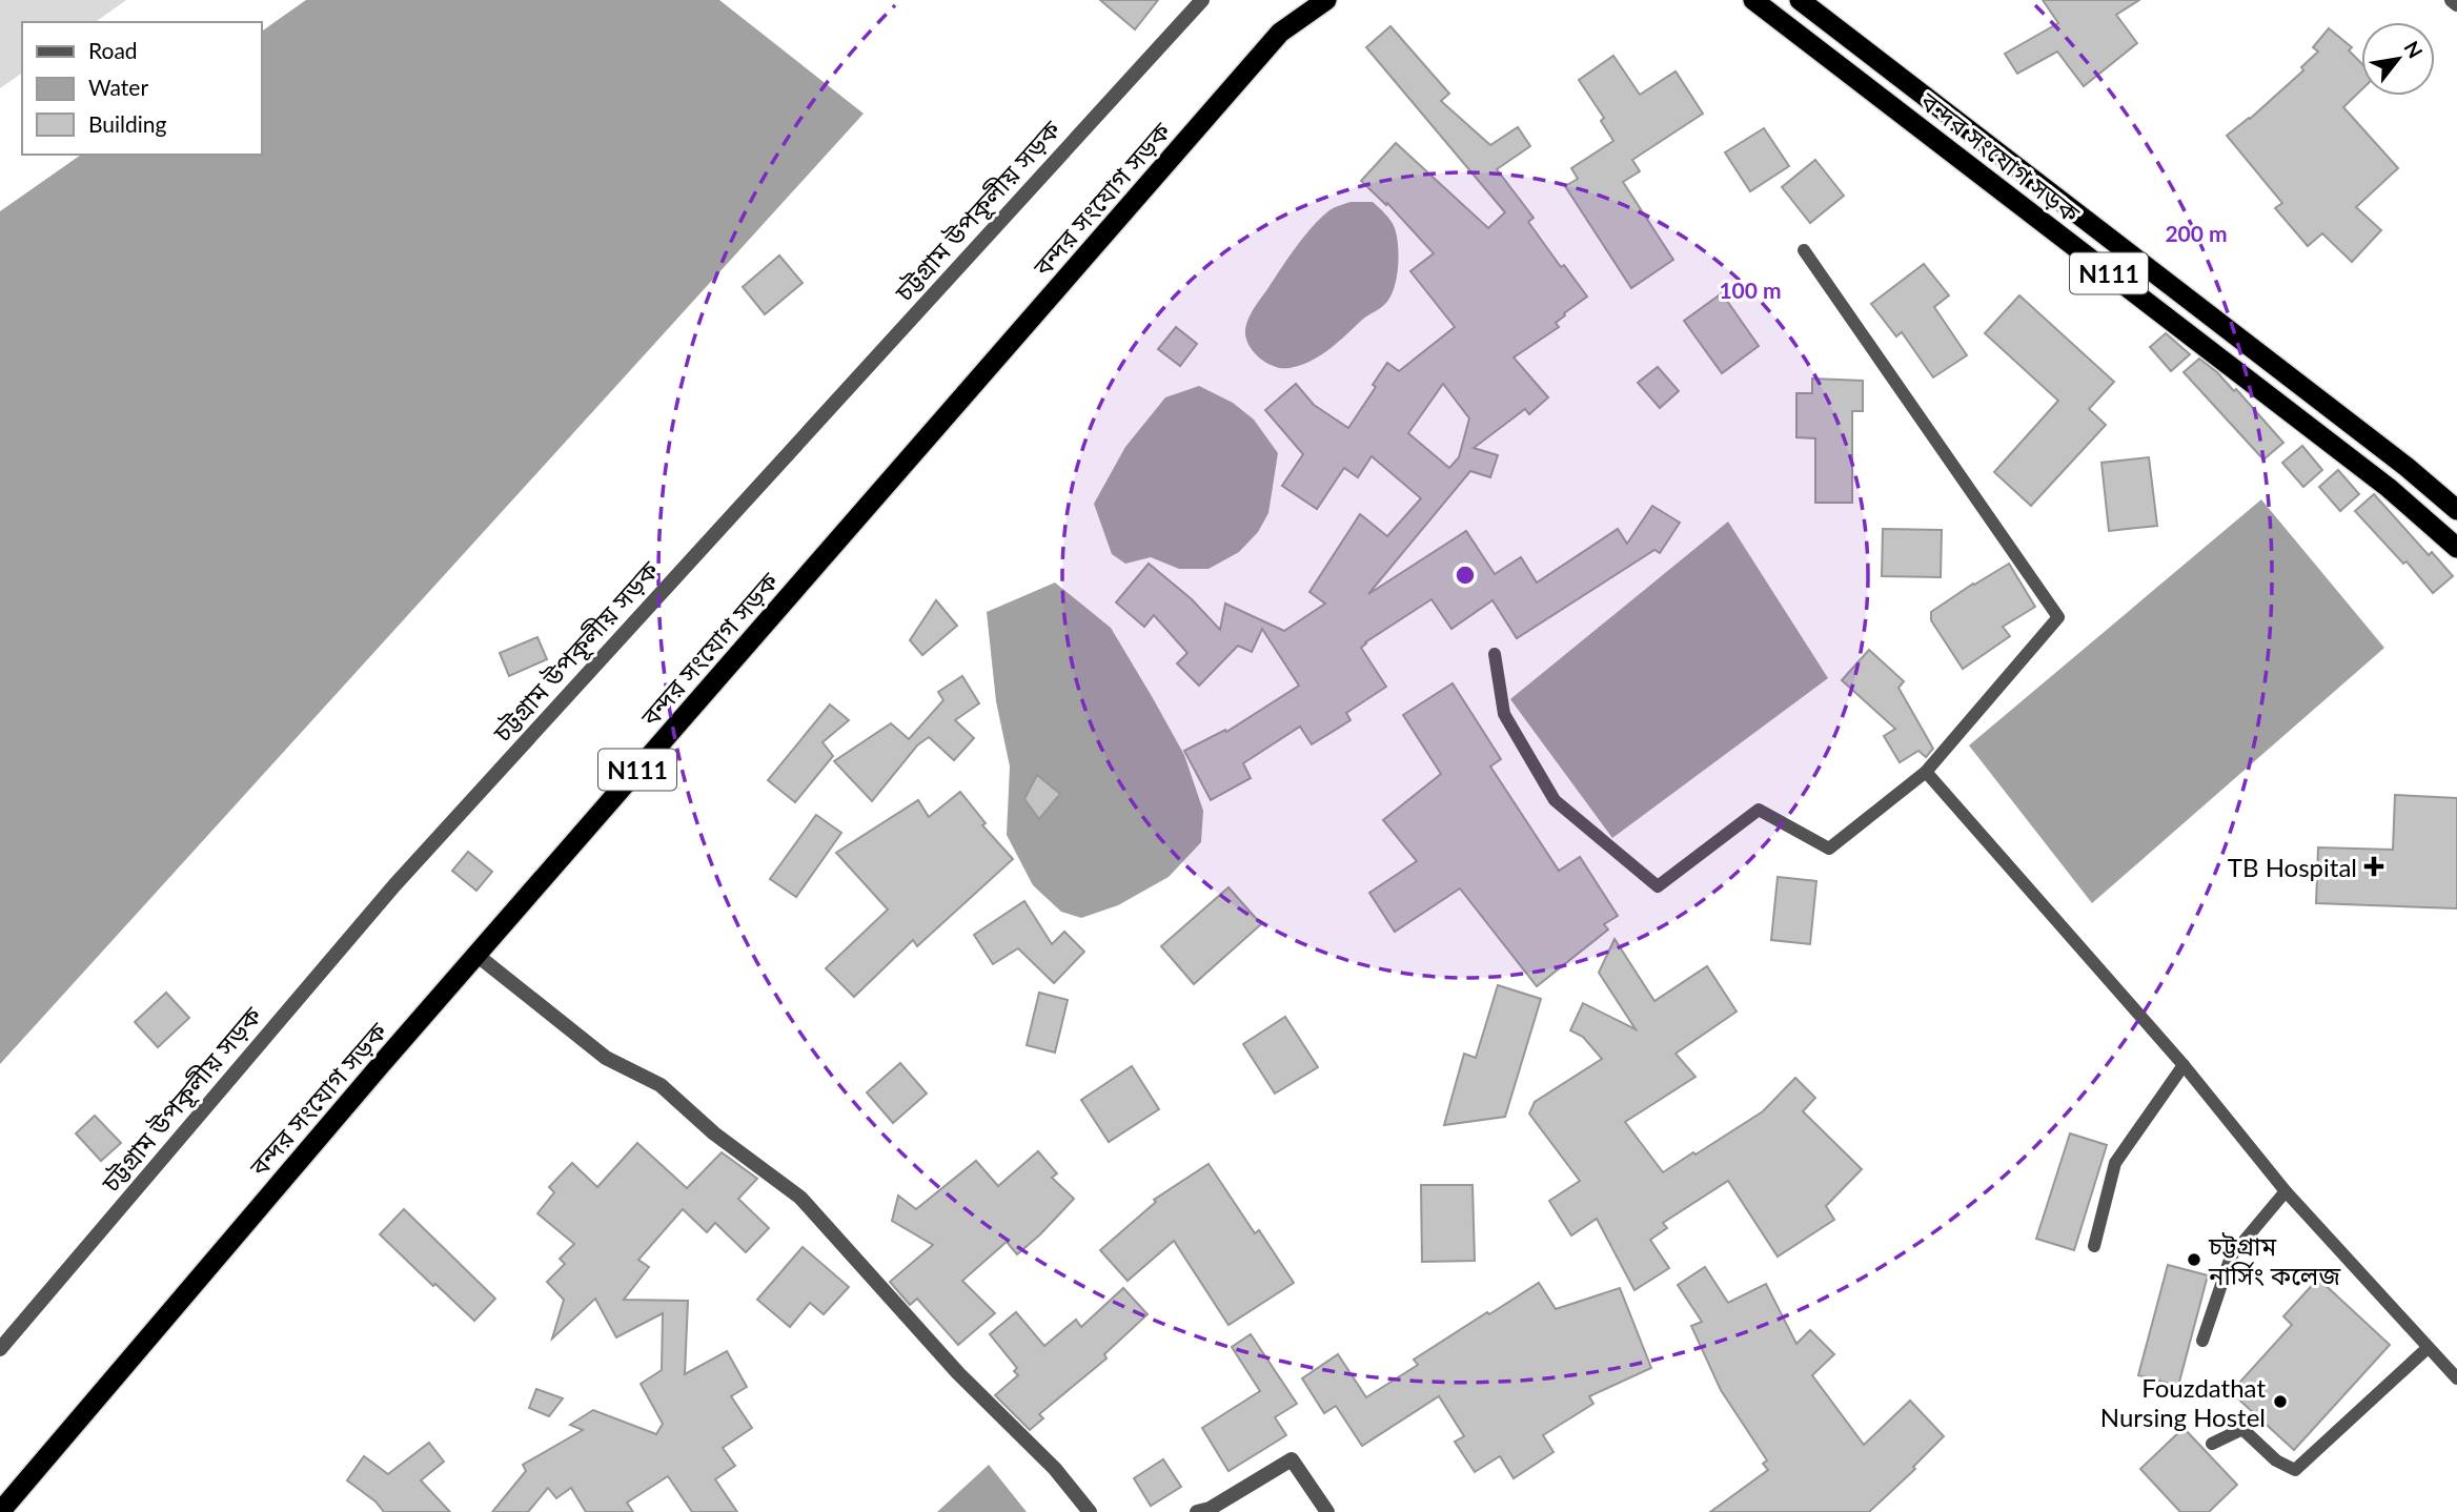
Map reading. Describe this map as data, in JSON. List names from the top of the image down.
{
  "streets": {
    "highway": ["বন্দর সংযোগ সড়ক", "N111"],
    "street": ["চট্টগ্রাম উপকূলীয় সড়ক"]
  },
  "crossings": [
    ["বন্দর সংযোগ সড়ক", "N111"]
  ],
  "places": {
    "health": ["TB Hospital"],
    "other": ["চট্টগ্রাম নার্সিং কলেজ", "Fouzdathat Nursing Hostel"]
  },
  "legend": ["Road", "Water", "Building"],
  "north": "top right",
  "rings": ["200 m", "100 m"]
}
